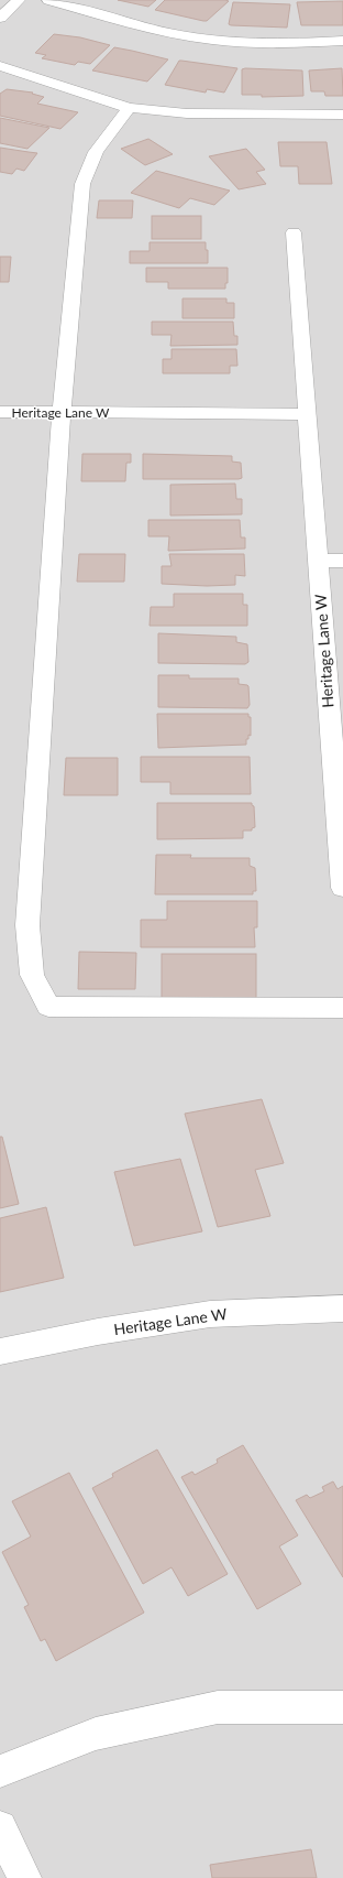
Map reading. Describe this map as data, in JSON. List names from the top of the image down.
{
  "streets": {
    "street": ["Heritage Lane W"]
  }
}
